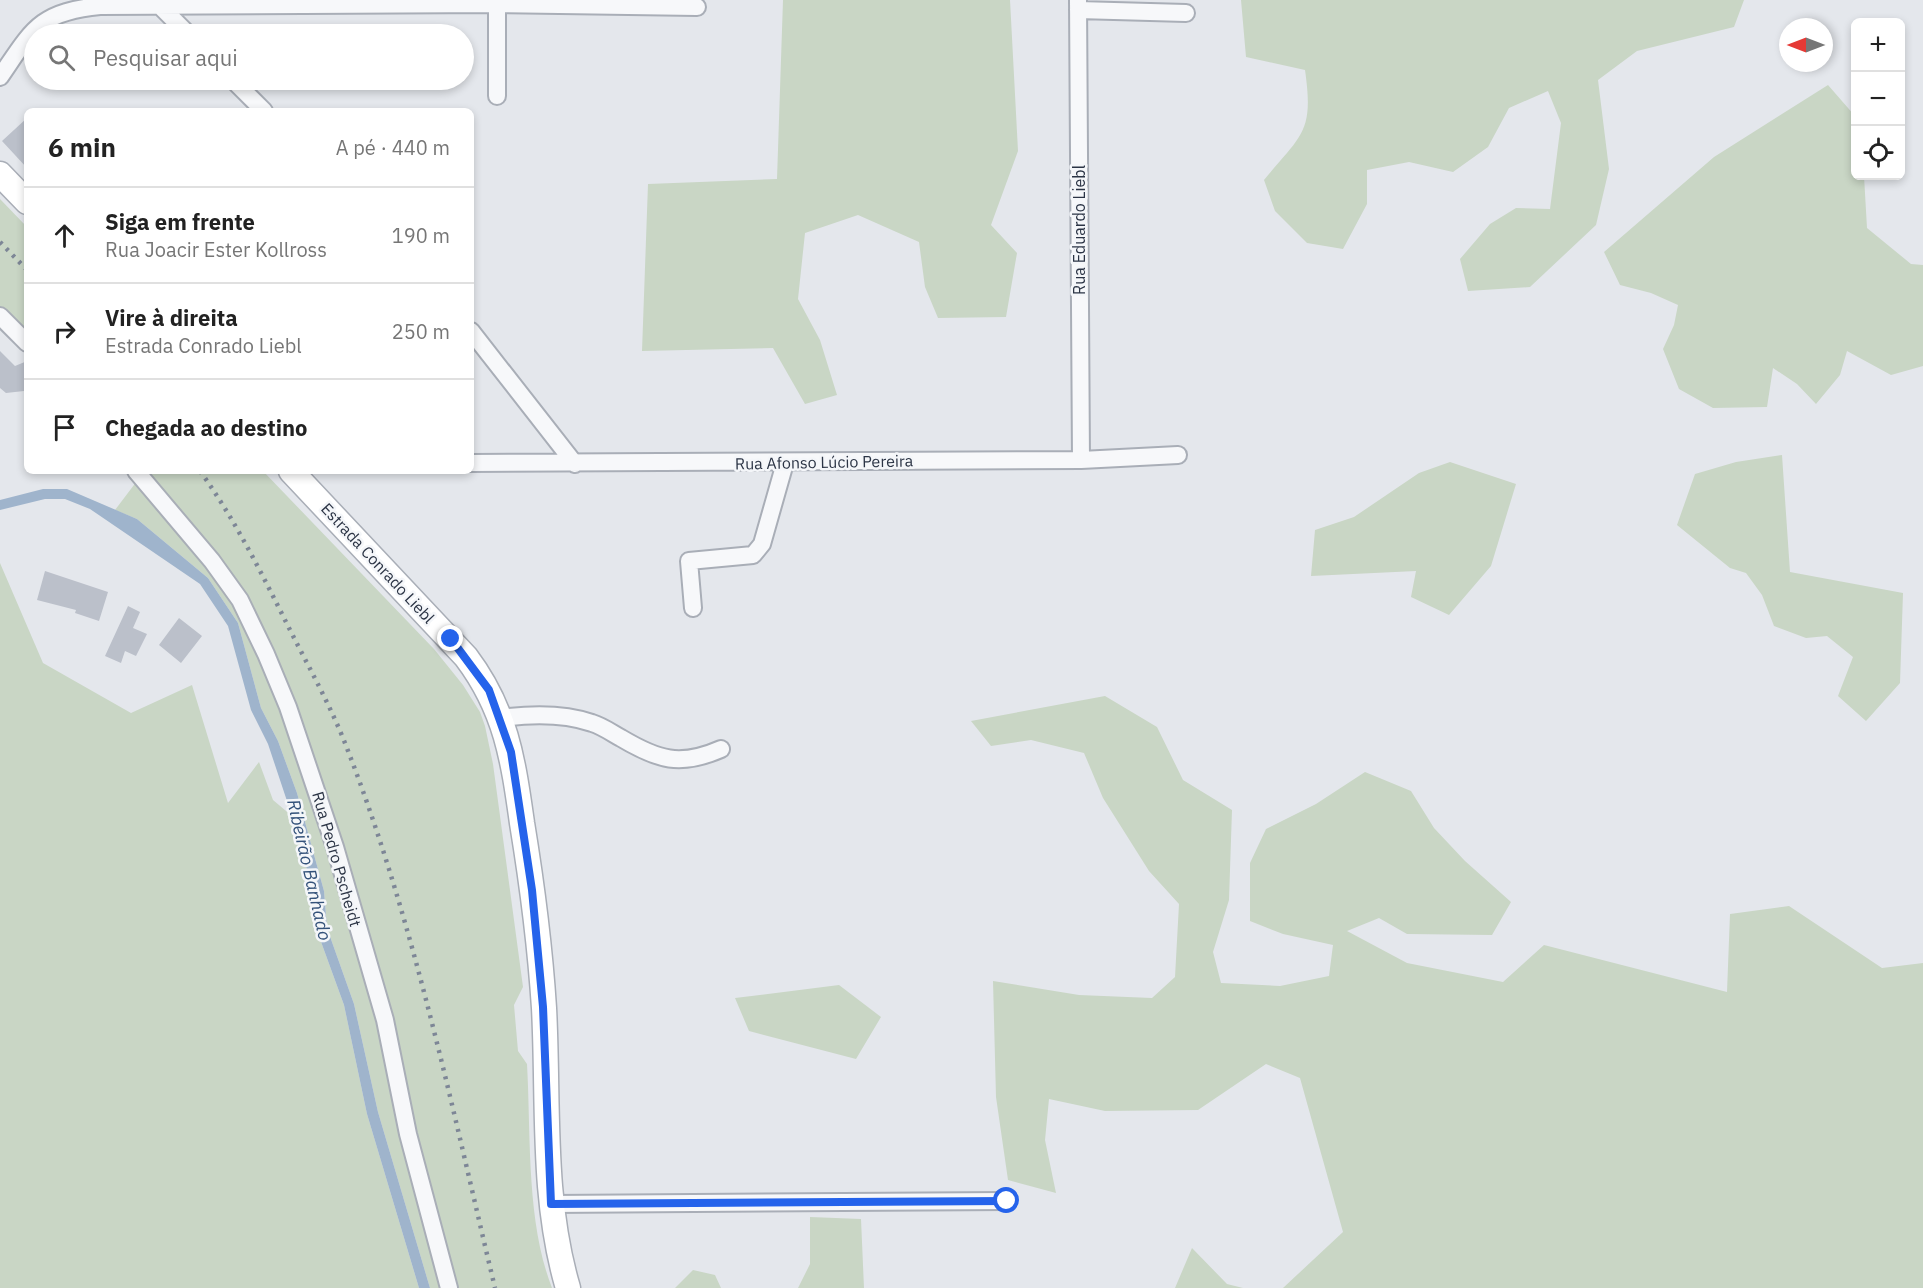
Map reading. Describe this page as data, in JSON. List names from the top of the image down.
{
  "streets": {
    "main road": ["Estrada Conrado Liebl"],
    "street": ["Rua Eduardo Liebl", "Rua Afonso Lúcio Pereira", "Rua Pedro Pscheidt"]
  },
  "crossings": [
    ["Rua Eduardo Liebl", "Rua Afonso Lúcio Pereira"]
  ],
  "water": ["Ribeirão Banhado"],
  "north": "left",
  "page": {
    "map_buttons": ["+", "−"],
    "search": "Pesquisar aqui",
    "heading": ["6 min", "A pé · 440 m"],
    "list": [
      ["Siga em frente", "Rua Joacir Ester Kollross", "190 m"],
      ["Vire à direita", "Estrada Conrado Liebl", "250 m"],
      "Chegada ao destino"
    ]
  }
}
